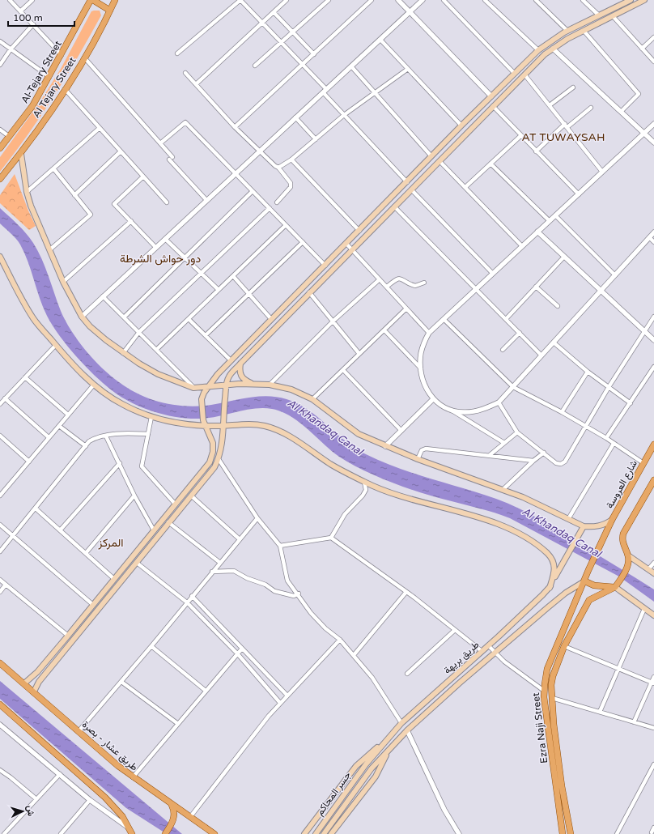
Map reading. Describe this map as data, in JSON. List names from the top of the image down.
{
  "streets": {
    "main road": [
      "Al-Tejary Street",
      "Al Tejary Street",
      "شارع العروسة",
      "طريق بريهة",
      "Ezra Naji Street",
      "طريق عشار - بصرة",
      "جسر المحاكم"
    ]
  },
  "crossings": [
    ["شارع العروسة", "Ezra Naji Street"],
    ["طريق بريهة", "Ezra Naji Street"],
    ["طريق بريهة", "جسر المحاكم"]
  ],
  "districts": ["AT TUWAYSAH", "دور حواش الشرطة", "المركز"],
  "water": ["Al Khandaq Canal"],
  "scale_bar": "100 m",
  "north": "right"
}
